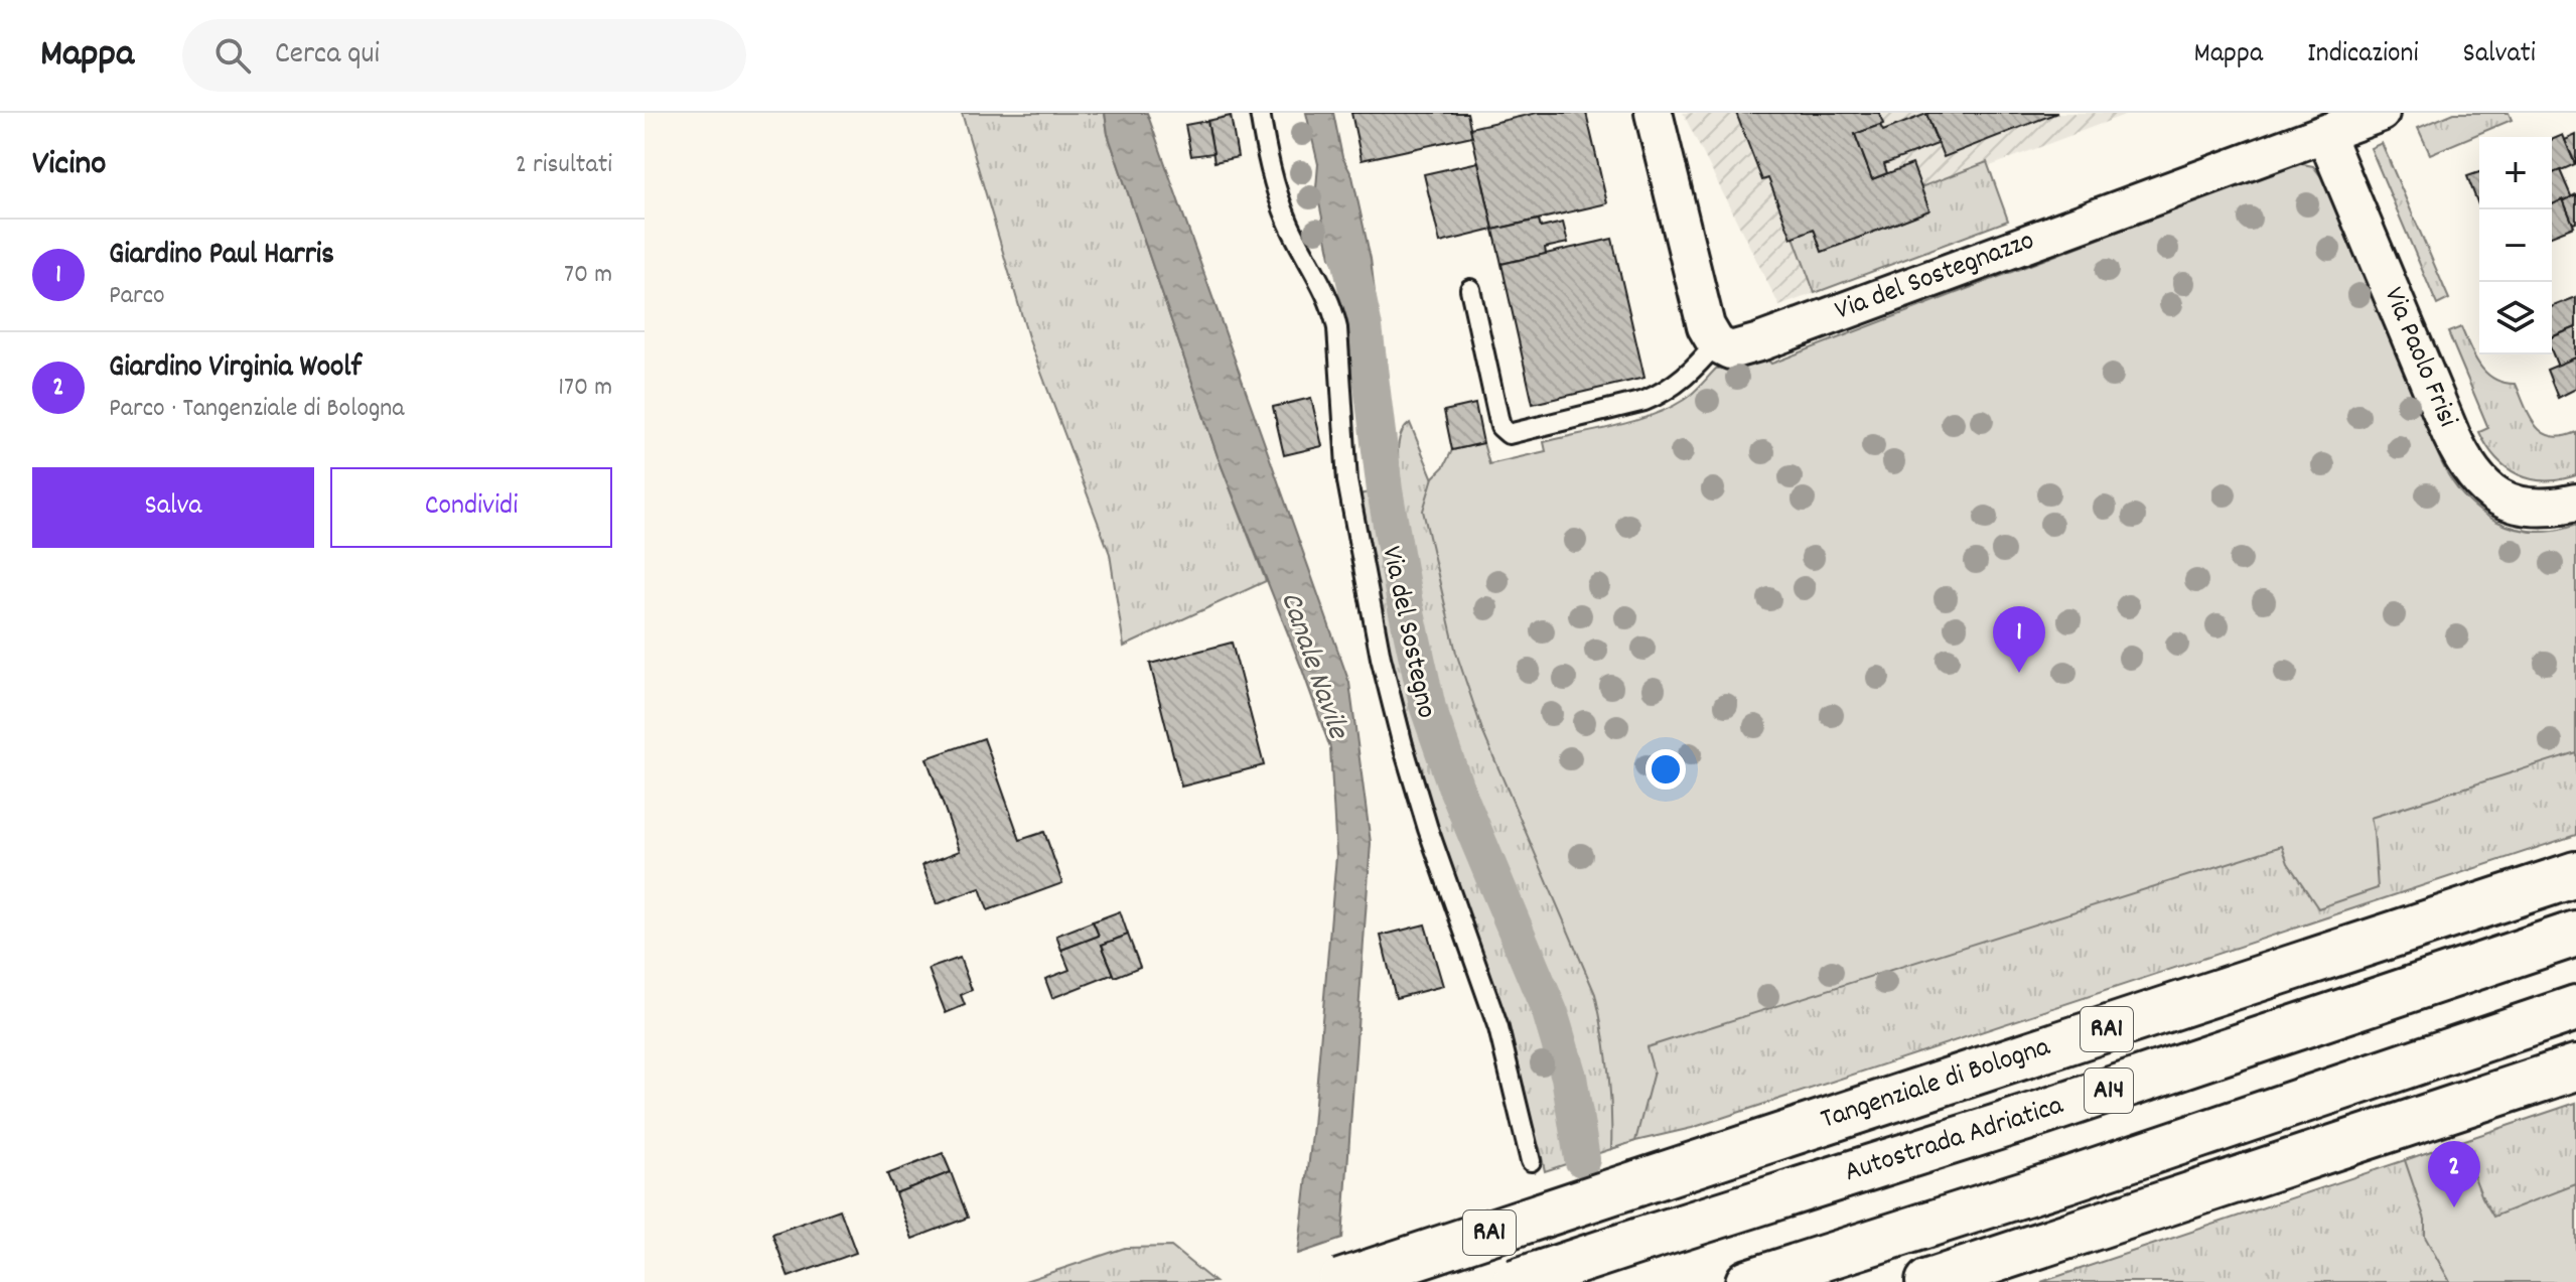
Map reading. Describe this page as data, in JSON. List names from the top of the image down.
{
  "streets": {
    "highway": [
      "RA1",
      "Tangenziale di Bologna",
      "A14",
      "Autostrada Adriatica"
    ],
    "street": ["Via del Sostegnazzo", "Via Paolo Frisi"],
    "lane": ["Via del Sostegno"]
  },
  "crossings": [
    ["Via del Sostegnazzo", "Via Paolo Frisi"]
  ],
  "water": ["Canale Navile"],
  "page": {
    "header": "Mappa",
    "search": "Cerca qui",
    "nav": ["Mappa", "Indicazioni", "Salvati"],
    "heading": ["Vicino", "2 risultati"],
    "map_buttons": ["+", "−"],
    "list": [
      {
        "mark": "1",
        "name": "Giardino Paul Harris",
        "note": "Parco",
        "value": "70 m"
      },
      {
        "mark": "2",
        "name": "Giardino Virginia Woolf",
        "note": "Parco · Tangenziale di Bologna",
        "value": "170 m"
      }
    ],
    "buttons": ["Salva", "Condividi"],
    "pins": ["1", "2"]
  }
}
